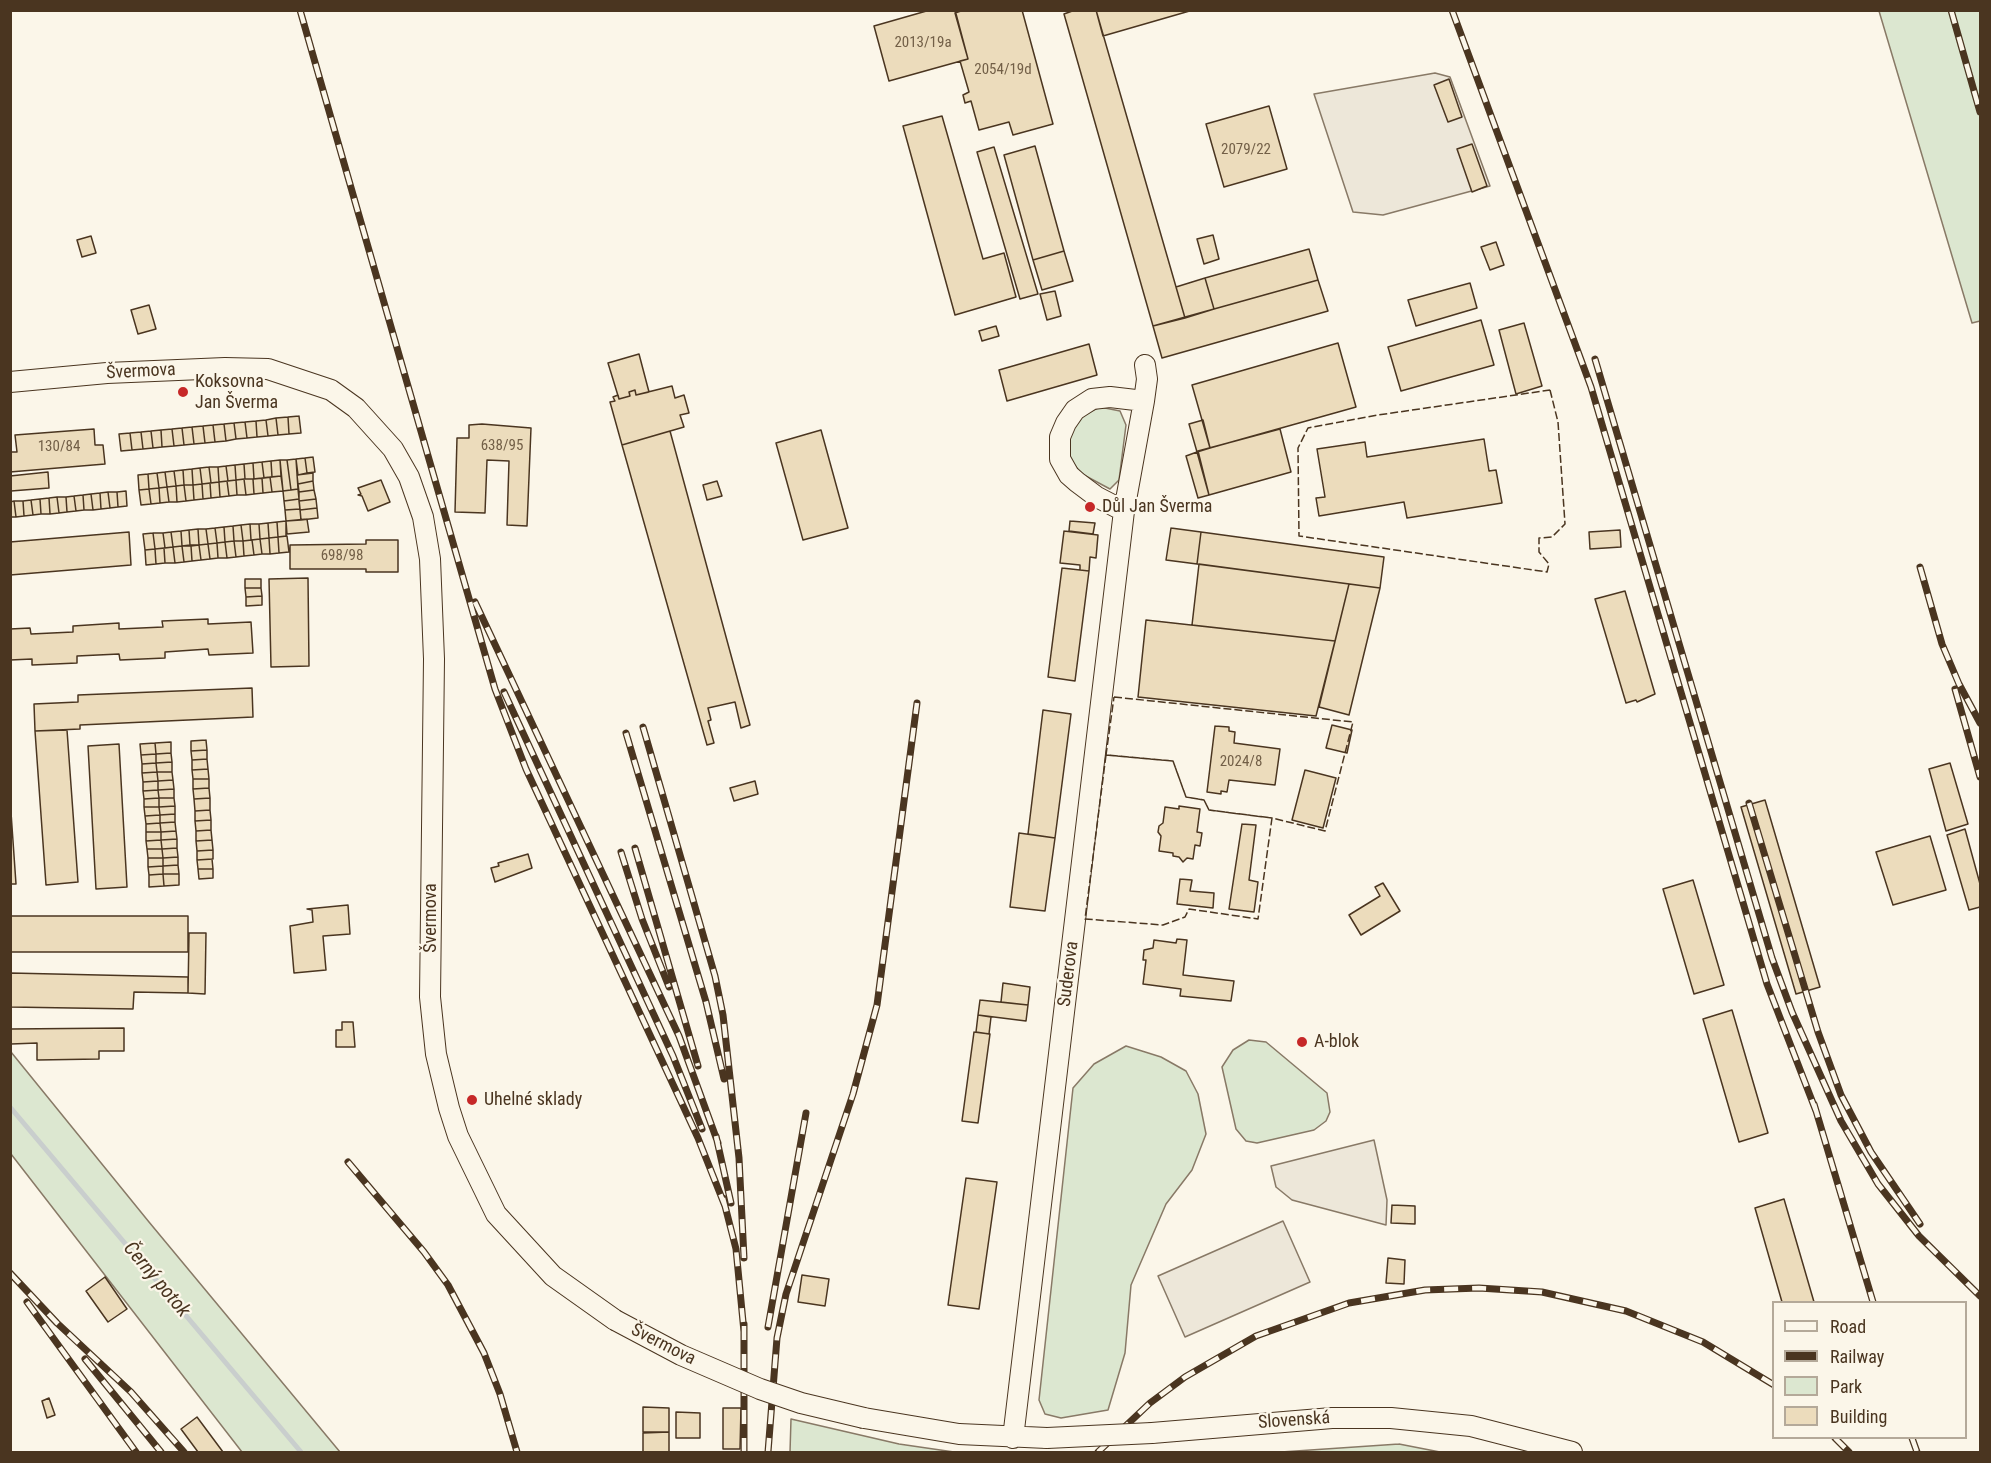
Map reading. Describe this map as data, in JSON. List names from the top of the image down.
{
  "streets": {
    "street": ["Švermova", "Suderova", "Slovenská"]
  },
  "crossings": [
    ["Švermova", "Suderova"],
    ["Švermova", "Slovenská"],
    ["Suderova", "Slovenská"]
  ],
  "water": ["Černý potok"],
  "places": [
    "Koksovna Jan Šverma",
    "Důl Jan Šverma",
    "A-blok",
    "Uhelné sklady"
  ],
  "house_numbers": [
    "2013/19a",
    "2054/19d",
    "2079/22",
    "638/95",
    "130/84",
    "698/98",
    "2024/8"
  ],
  "legend": [
    "Road",
    "Railway",
    "Park",
    "Building"
  ]
}
